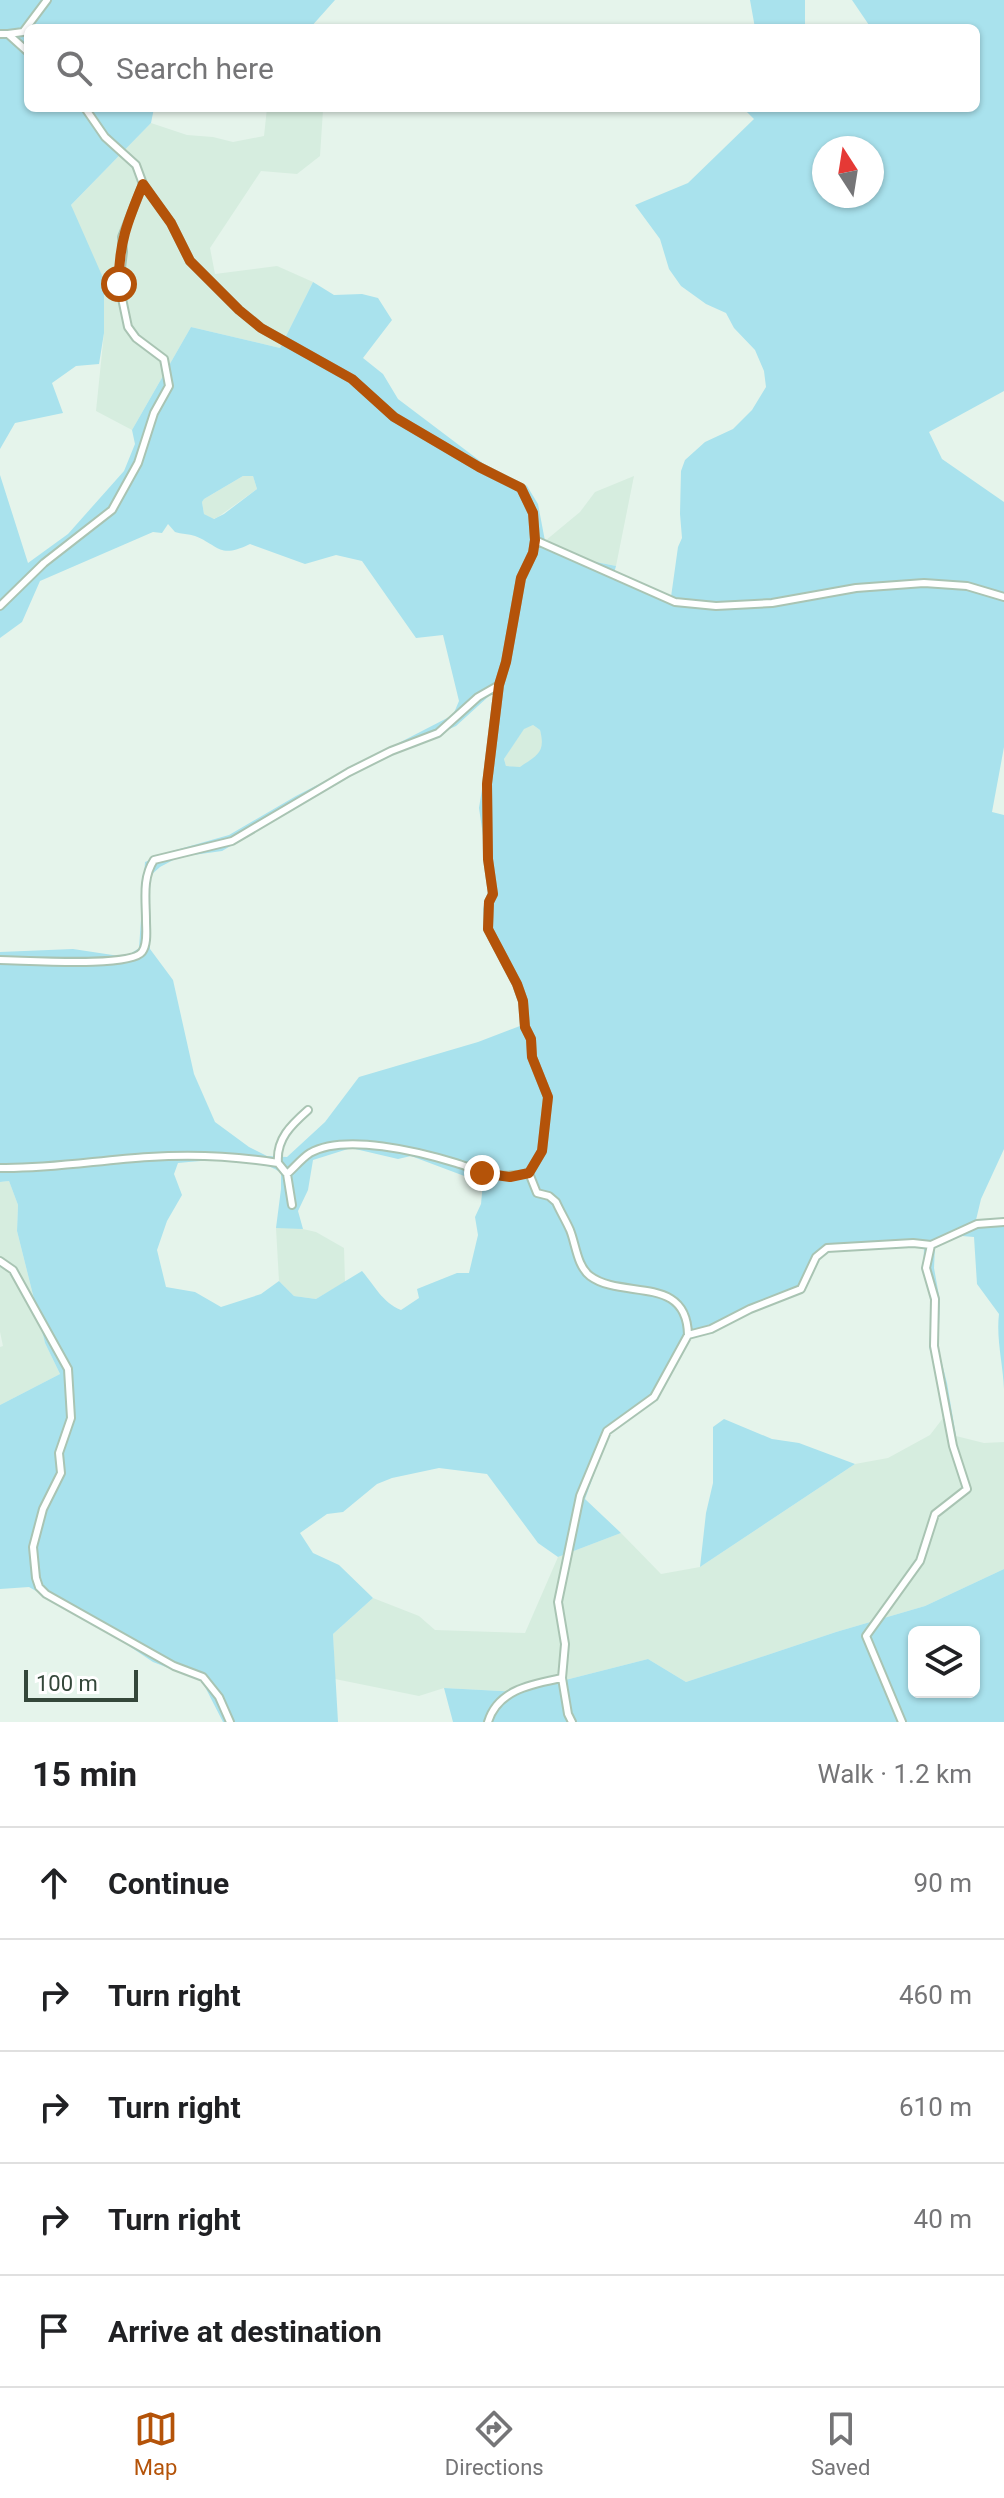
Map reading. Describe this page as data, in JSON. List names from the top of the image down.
{
  "scale_bar": "100 m",
  "north": "top",
  "page": {
    "search": "Search here",
    "scale": "100 m",
    "heading": ["15 min", "Walk · 1.2 km"],
    "list": [
      ["Continue", "90 m"],
      ["Turn right", "460 m"],
      ["Turn right", "610 m"],
      ["Turn right", "40 m"],
      "Arrive at destination"
    ],
    "nav": ["Map", "Directions", "Saved"]
  }
}
